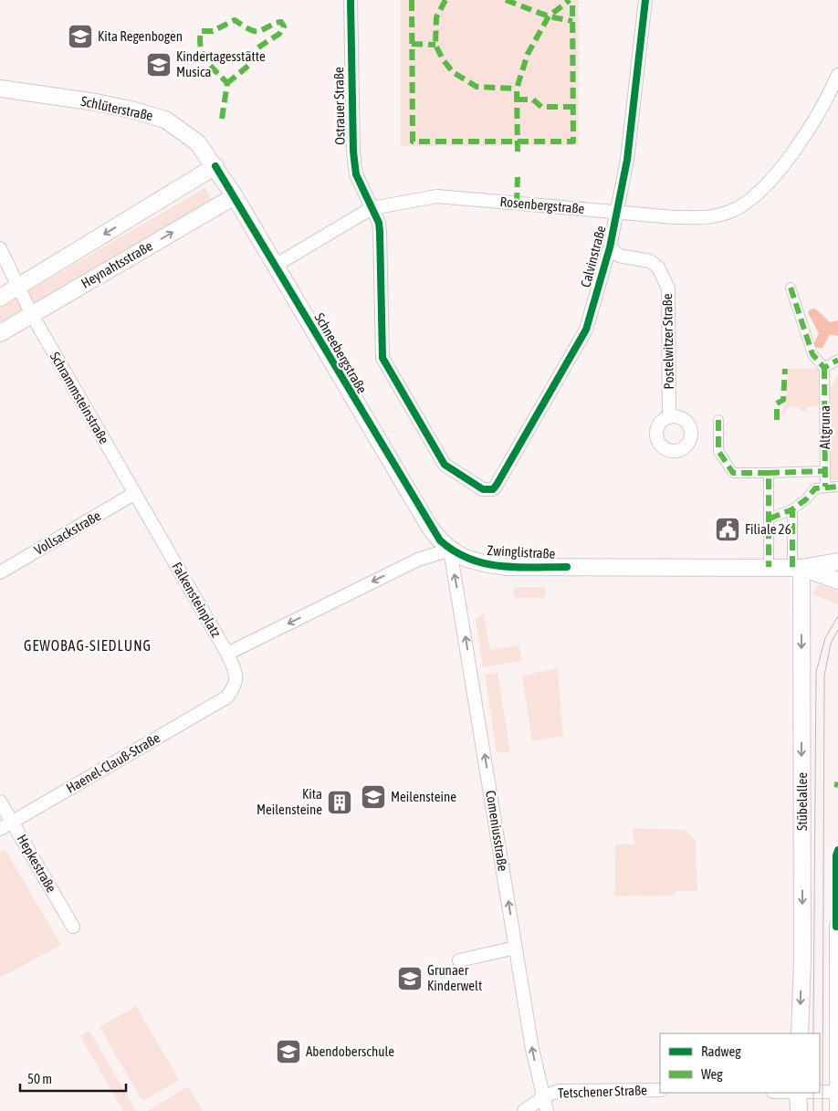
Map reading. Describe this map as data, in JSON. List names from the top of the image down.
{
  "streets": {
    "street": [
      "Ostrauer Straße",
      "Schlüterstraße",
      "Rosenbergstraße",
      "Calvinstraße",
      "Heynahtsstraße",
      "Postelwitzer Straße",
      "Schneebergstraße",
      "Schrammsteinstraße",
      "Altgruna",
      "Vollsackstraße",
      "Zwinglistraße",
      "Falkensteinplatz",
      "Haenel-Clauß-Straße",
      "Stübelallee",
      "Comeniusstraße",
      "Hepkestraße",
      "Tetschener Straße"
    ]
  },
  "crossings": [
    ["Ostrauer Straße", "Rosenbergstraße"],
    ["Ostrauer Straße", "Calvinstraße"],
    ["Schlüterstraße", "Schneebergstraße"],
    ["Rosenbergstraße", "Calvinstraße"],
    ["Rosenbergstraße", "Schneebergstraße"],
    ["Calvinstraße", "Postelwitzer Straße"],
    ["Heynahtsstraße", "Schneebergstraße"],
    ["Heynahtsstraße", "Schrammsteinstraße"],
    ["Schneebergstraße", "Zwinglistraße"],
    ["Schneebergstraße", "Comeniusstraße"],
    ["Schrammsteinstraße", "Vollsackstraße"],
    ["Schrammsteinstraße", "Falkensteinplatz"],
    ["Zwinglistraße", "Stübelallee"],
    ["Zwinglistraße", "Comeniusstraße"],
    ["Falkensteinplatz", "Haenel-Clauß-Straße"],
    ["Haenel-Clauß-Straße", "Hepkestraße"],
    ["Comeniusstraße", "Tetschener Straße"]
  ],
  "one_way": ["Stübelallee", "Comeniusstraße"],
  "districts": ["GEWOBAG-SIEDLUNG"],
  "places": {
    "school or university": [
      "Kita Regenbogen",
      "Kindertagesstätte Musica",
      "Meilensteine",
      "Grunaer Kinderwelt",
      "Abendoberschule"
    ],
    "public building": ["Filiale 26"],
    "building": ["Kita Meilensteine"]
  },
  "legend": ["Radweg", "Weg"],
  "scale_bar": "50 m"
}
